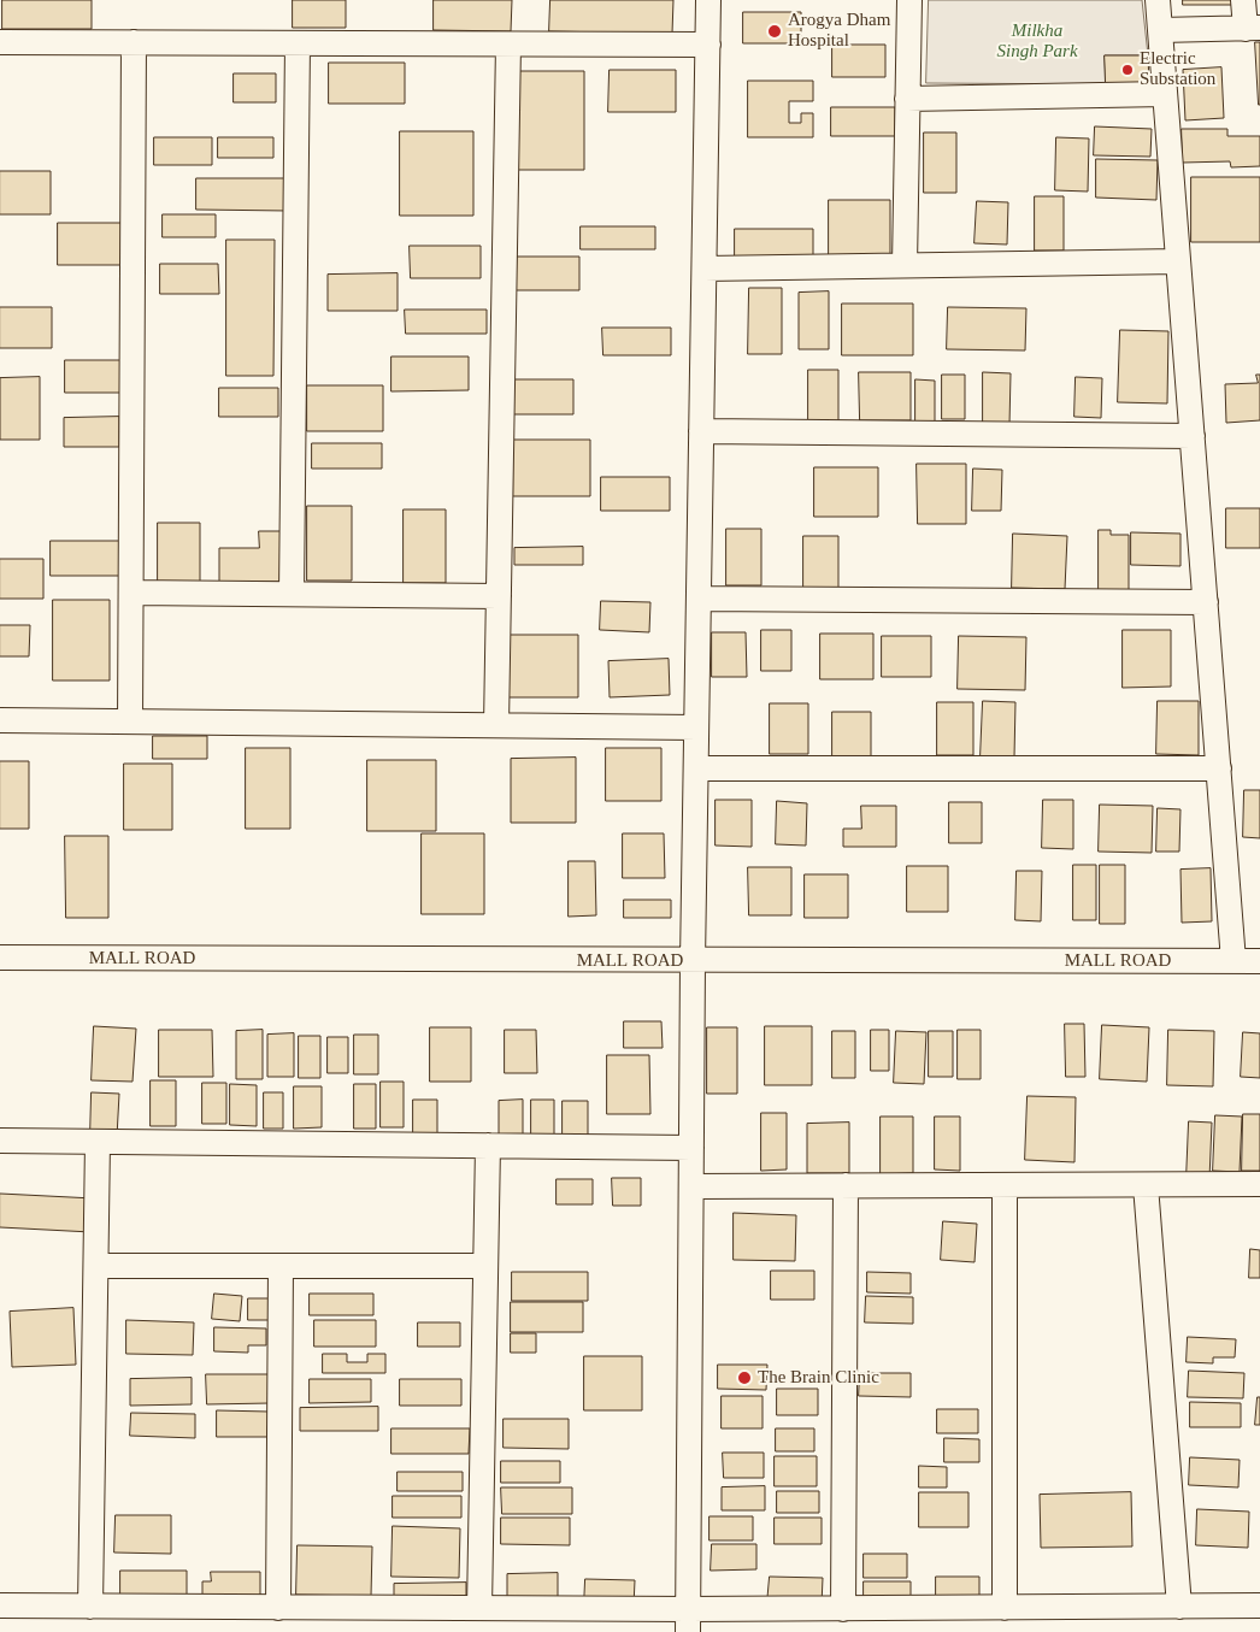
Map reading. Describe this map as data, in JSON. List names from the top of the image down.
{
  "streets": {
    "street": ["MALL ROAD"]
  },
  "parks": ["Milkha Singh Park"],
  "places": ["Arogya Dham Hospital", "Electric Substation", "The Brain Clinic"]
}
